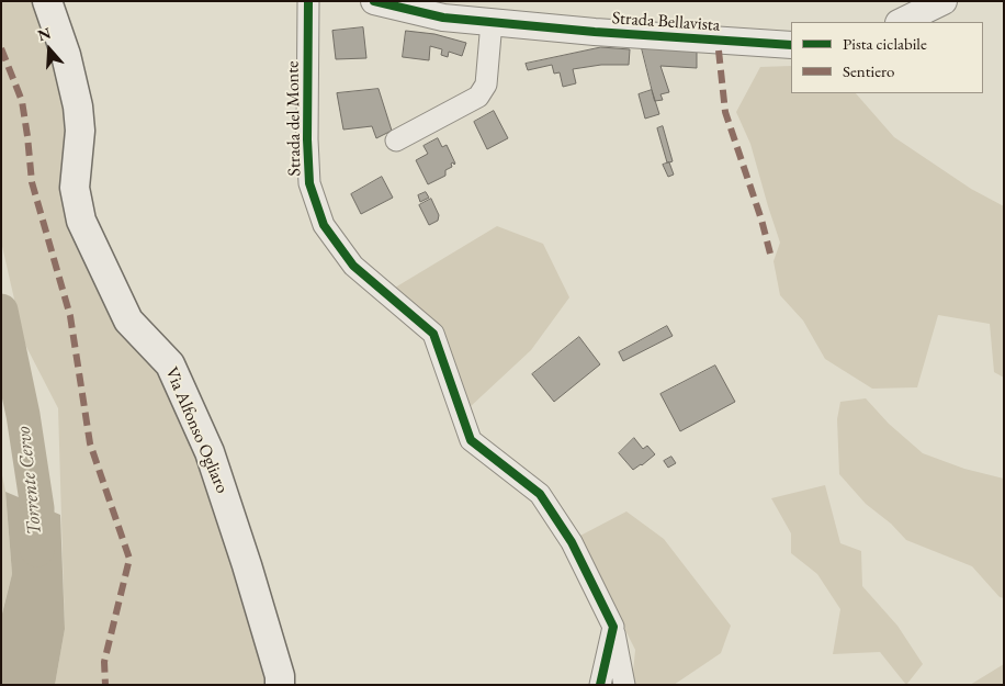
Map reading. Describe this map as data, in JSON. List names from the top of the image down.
{
  "streets": {
    "main road": ["Via Alfonso Ogliaro"],
    "street": ["Strada Bellavista", "Strada del Monte"]
  },
  "water": ["Torrente Cervo"],
  "legend": ["Pista ciclabile", "Sentiero"],
  "north": "top"
}
